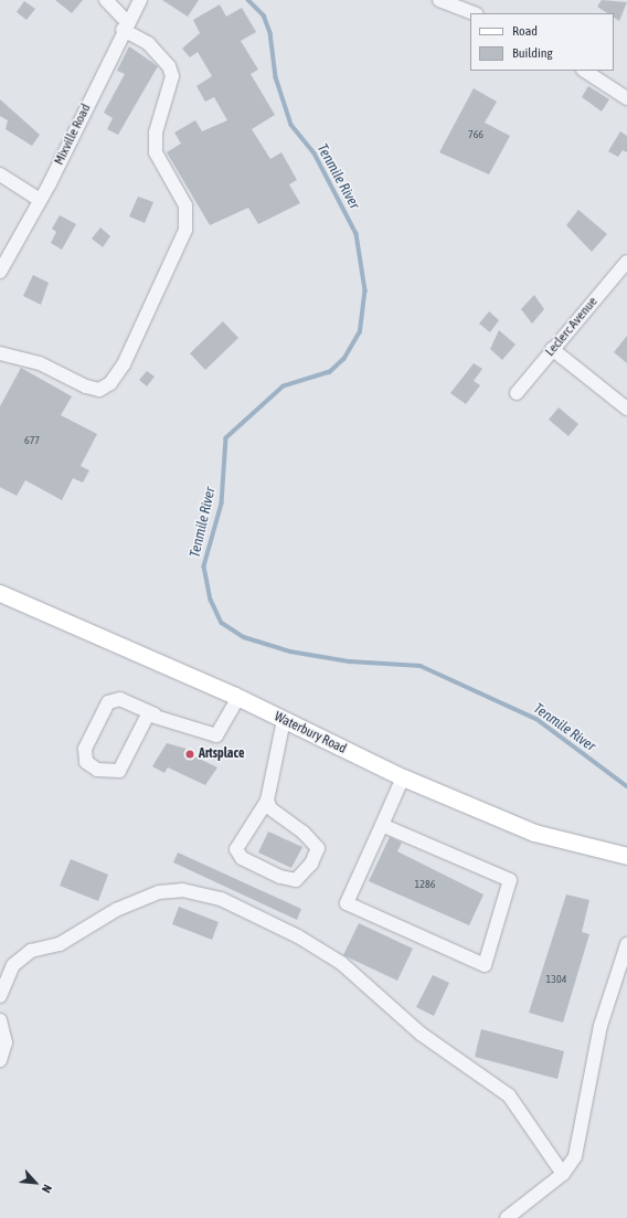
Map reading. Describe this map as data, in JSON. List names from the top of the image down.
{
  "streets": {
    "main road": ["Waterbury Road"],
    "street": ["Mixville Road", "Leclerc Avenue"]
  },
  "water": ["Tenmile River"],
  "places": ["Artsplace"],
  "house_numbers": [
    "766",
    "677",
    "1286",
    "1304"
  ],
  "legend": ["Road", "Building"],
  "north": "bottom right"
}
